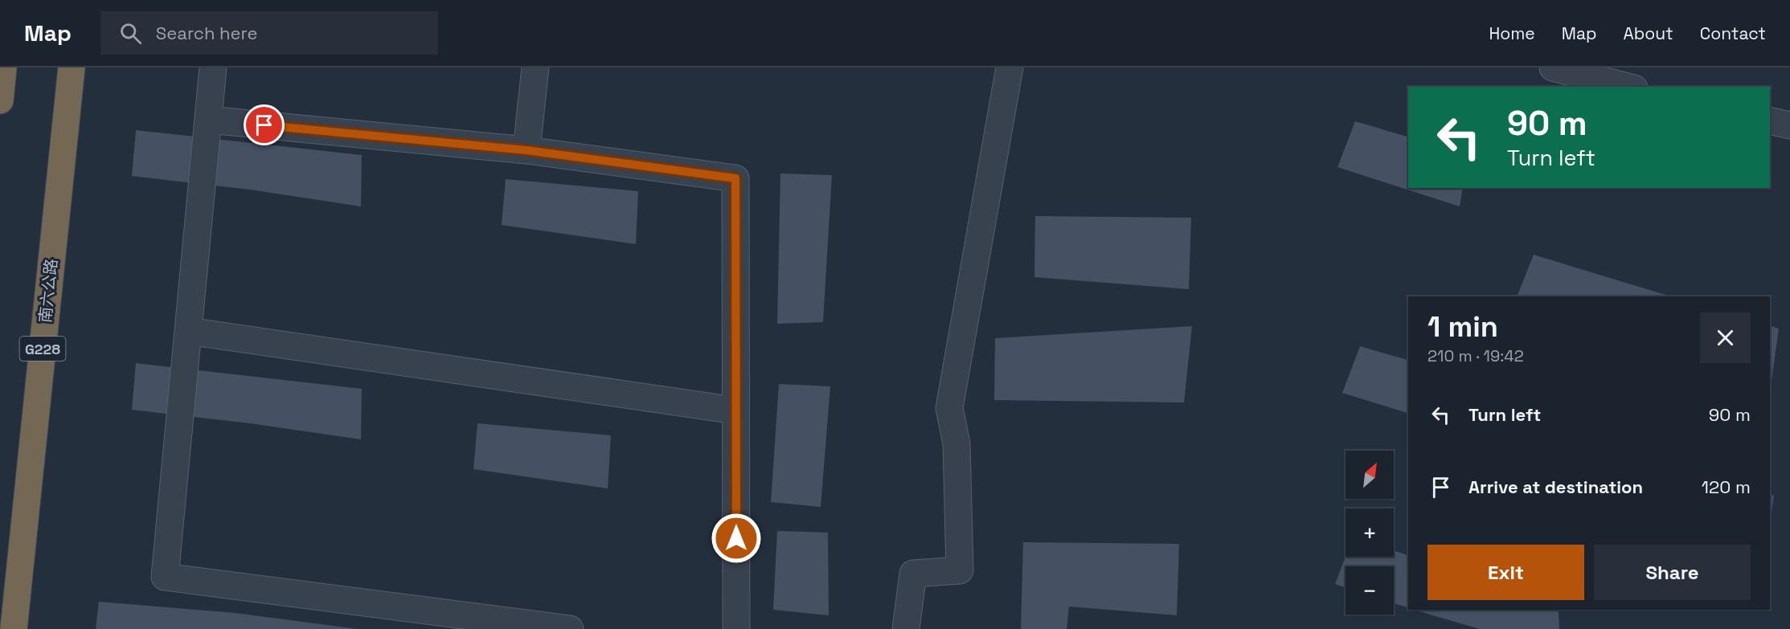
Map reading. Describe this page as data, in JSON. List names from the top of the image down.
{
  "streets": {
    "highway": ["南六公路", "G228"]
  },
  "north": "top right",
  "page": {
    "header": "Map",
    "search": "Search here",
    "nav": [
      "Home",
      "Map",
      "About",
      "Contact"
    ],
    "turn": ["90 m", "Turn left"],
    "heading": ["1 min", "210 m · 19:42"],
    "list": [
      {
        "name": "Turn left",
        "value": "90 m"
      },
      {
        "name": "Arrive at destination",
        "value": "120 m"
      }
    ],
    "map_buttons": ["+", "−"],
    "buttons": ["Exit", "Share"]
  }
}
